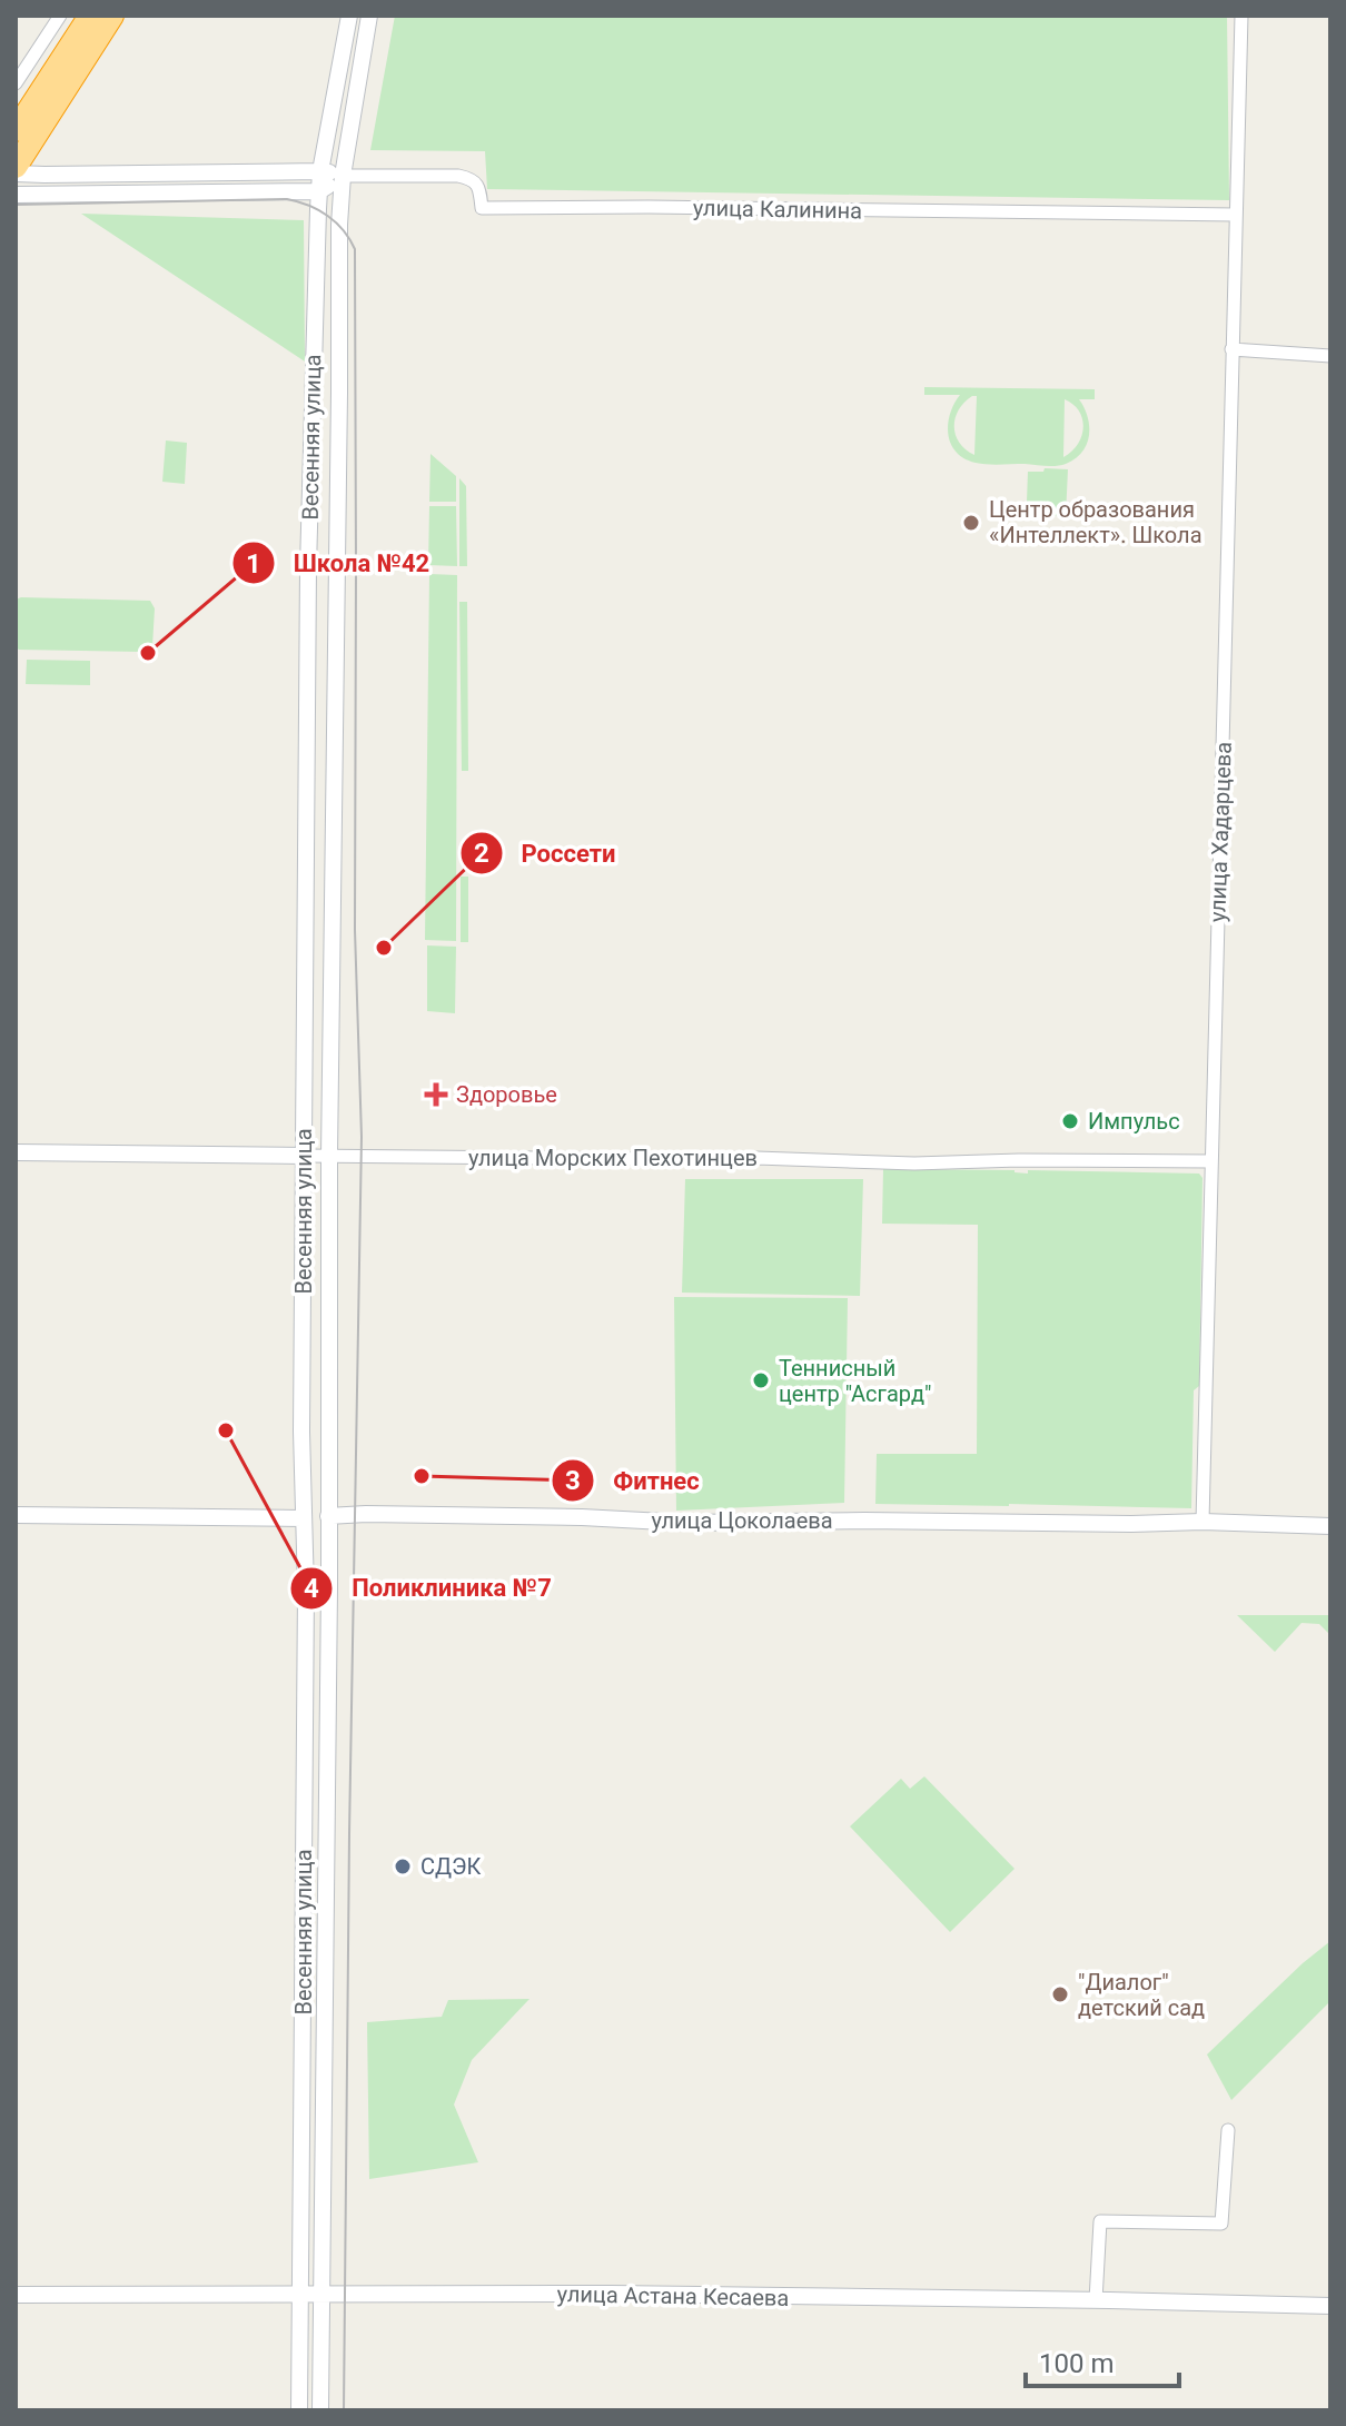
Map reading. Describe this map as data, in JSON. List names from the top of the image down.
{
  "streets": {
    "street": [
      "улица Калинина",
      "Весенняя улица",
      "улица Хадарцева",
      "улица Морских Пехотинцев",
      "улица Цоколаева",
      "улица Астана Кесаева"
    ]
  },
  "crossings": [
    ["улица Калинина", "Весенняя улица"],
    ["улица Калинина", "улица Хадарцева"],
    ["Весенняя улица", "улица Морских Пехотинцев"],
    ["Весенняя улица", "улица Цоколаева"],
    ["Весенняя улица", "улица Астана Кесаева"],
    ["улица Хадарцева", "улица Морских Пехотинцев"],
    ["улица Хадарцева", "улица Цоколаева"]
  ],
  "places": {
    "other": [
      "Центр образования «Интеллект». Школа",
      "Школа №42",
      "Россети",
      "Импульс",
      "Теннисный центр \"Асгард\"",
      "Поликлиника №7",
      "Фитнес",
      "СДЭК",
      "\"Диалог\" детский сад"
    ],
    "health": ["Здоровье"]
  },
  "scale_bar": "100 m"
}
